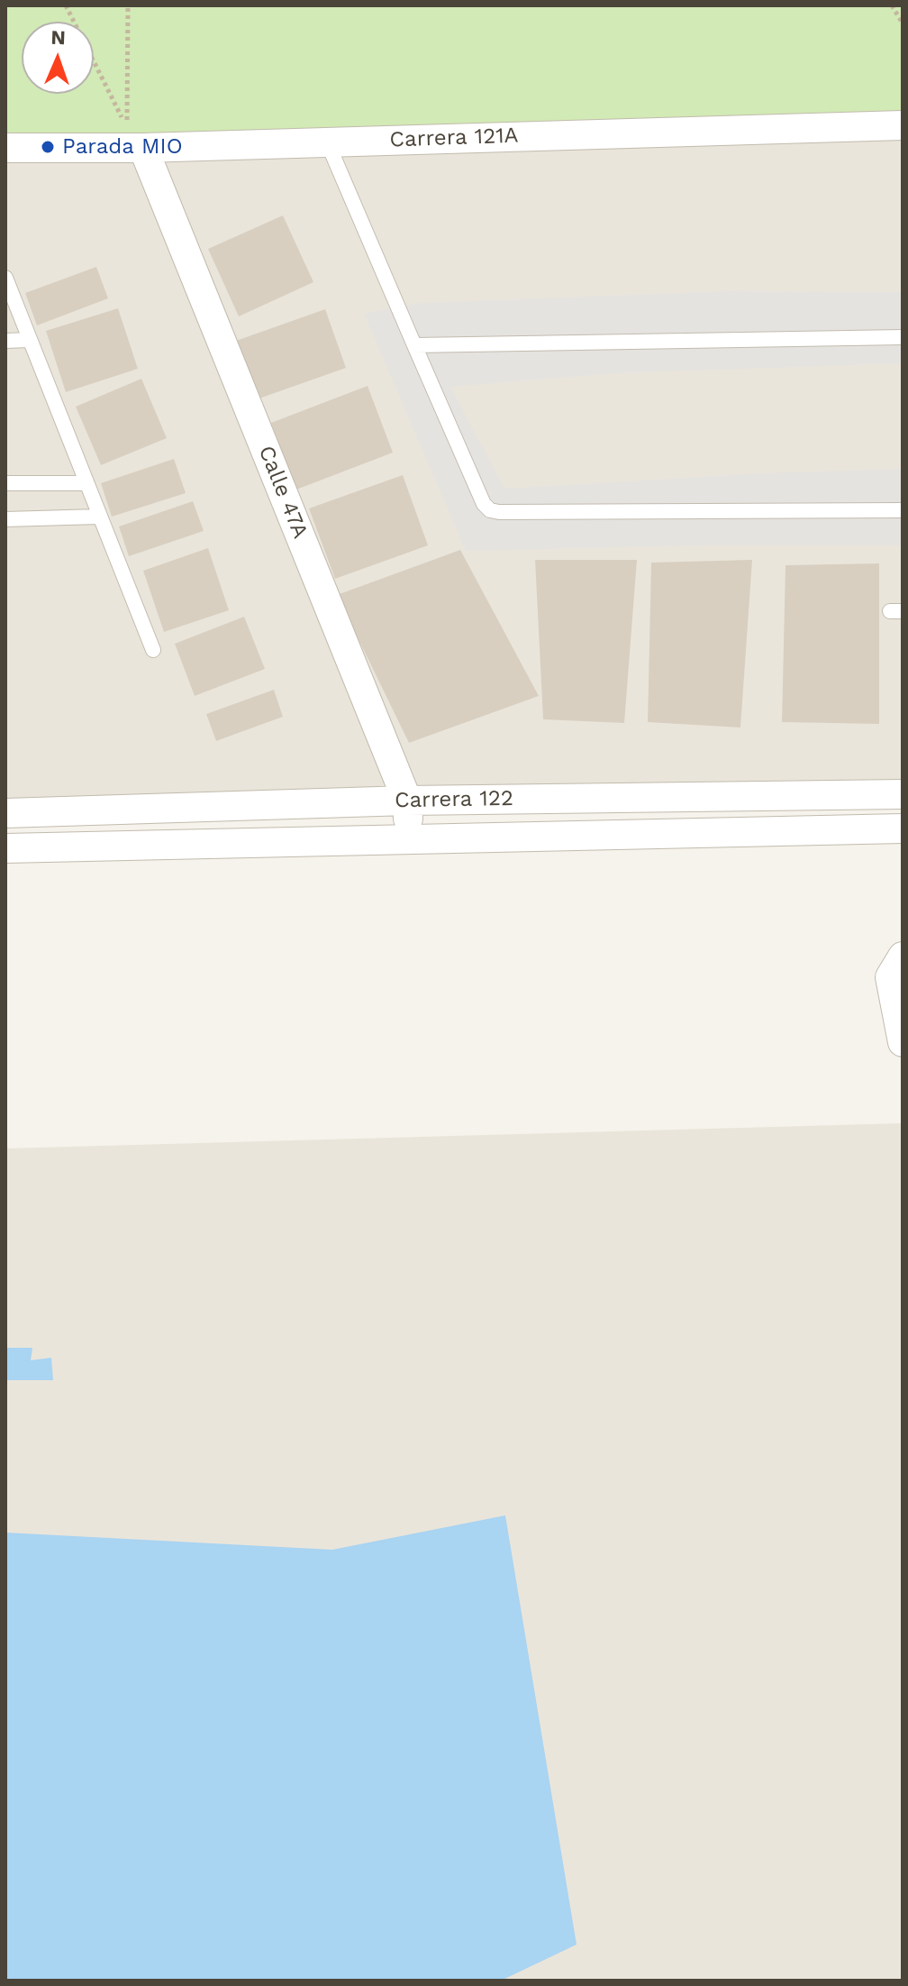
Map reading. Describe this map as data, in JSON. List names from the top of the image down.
{
  "streets": {
    "street": ["Carrera 121A", "Calle 47A", "Carrera 122"]
  },
  "crossings": [
    ["Carrera 121A", "Calle 47A"],
    ["Calle 47A", "Carrera 122"]
  ],
  "places": ["Parada MIO"],
  "north": "top"
}
